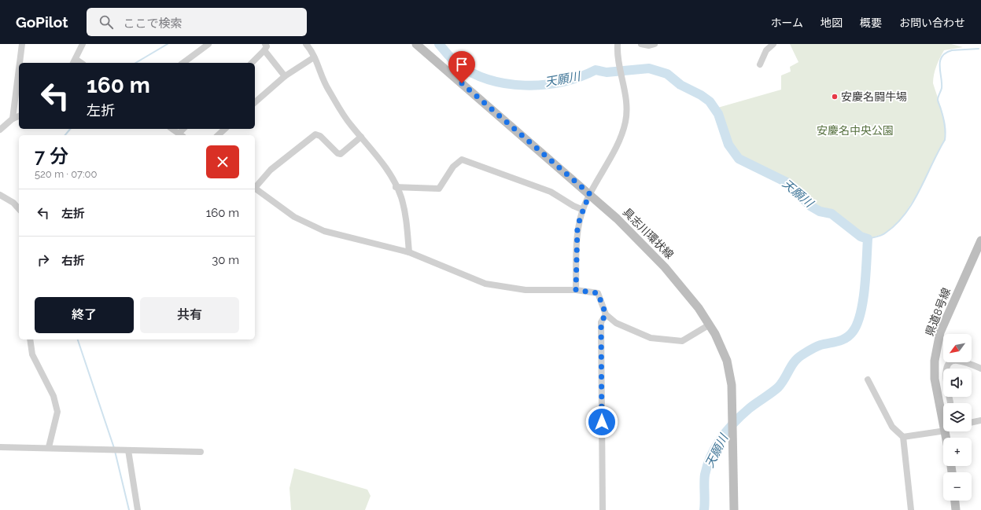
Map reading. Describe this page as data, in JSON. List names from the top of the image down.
{
  "streets": {
    "main road": ["具志川環状線", "県道8号線"]
  },
  "water": ["天願川"],
  "parks": ["安慶名中央公園"],
  "places": ["安慶名闘牛場"],
  "north": "bottom left",
  "page": {
    "header": "GoPilot",
    "search": "ここで検索",
    "nav": [
      "ホーム",
      "地図",
      "概要",
      "お問い合わせ"
    ],
    "turn": ["160 m", "左折"],
    "heading": ["7 分", "520 m · 07:00"],
    "list": [
      {
        "name": "左折",
        "value": "160 m"
      },
      {
        "name": "右折",
        "value": "30 m"
      }
    ],
    "buttons": ["終了", "共有"],
    "map_buttons": ["+", "−"]
  }
}
